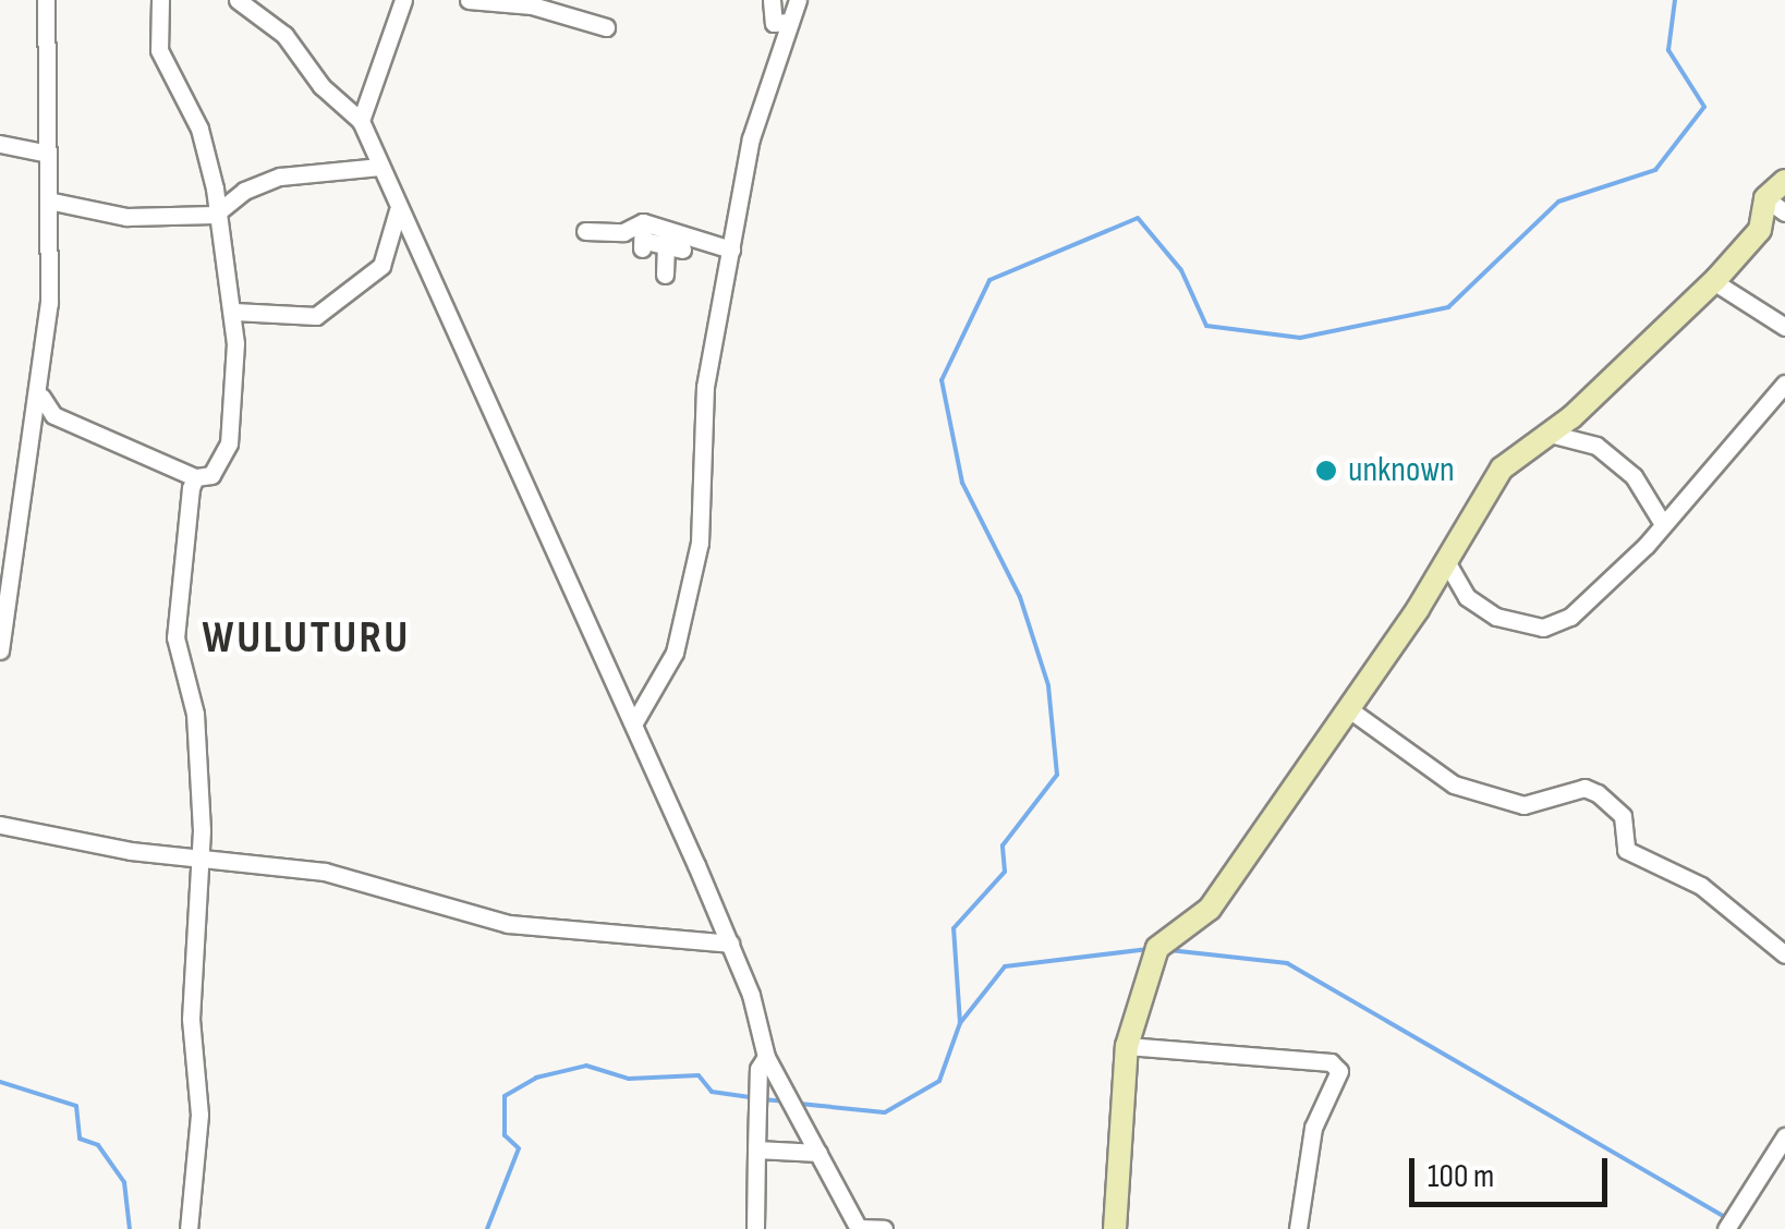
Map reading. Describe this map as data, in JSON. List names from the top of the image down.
{
  "districts": ["WULUTURU"],
  "places": ["unknown"],
  "scale_bar": "100 m"
}
